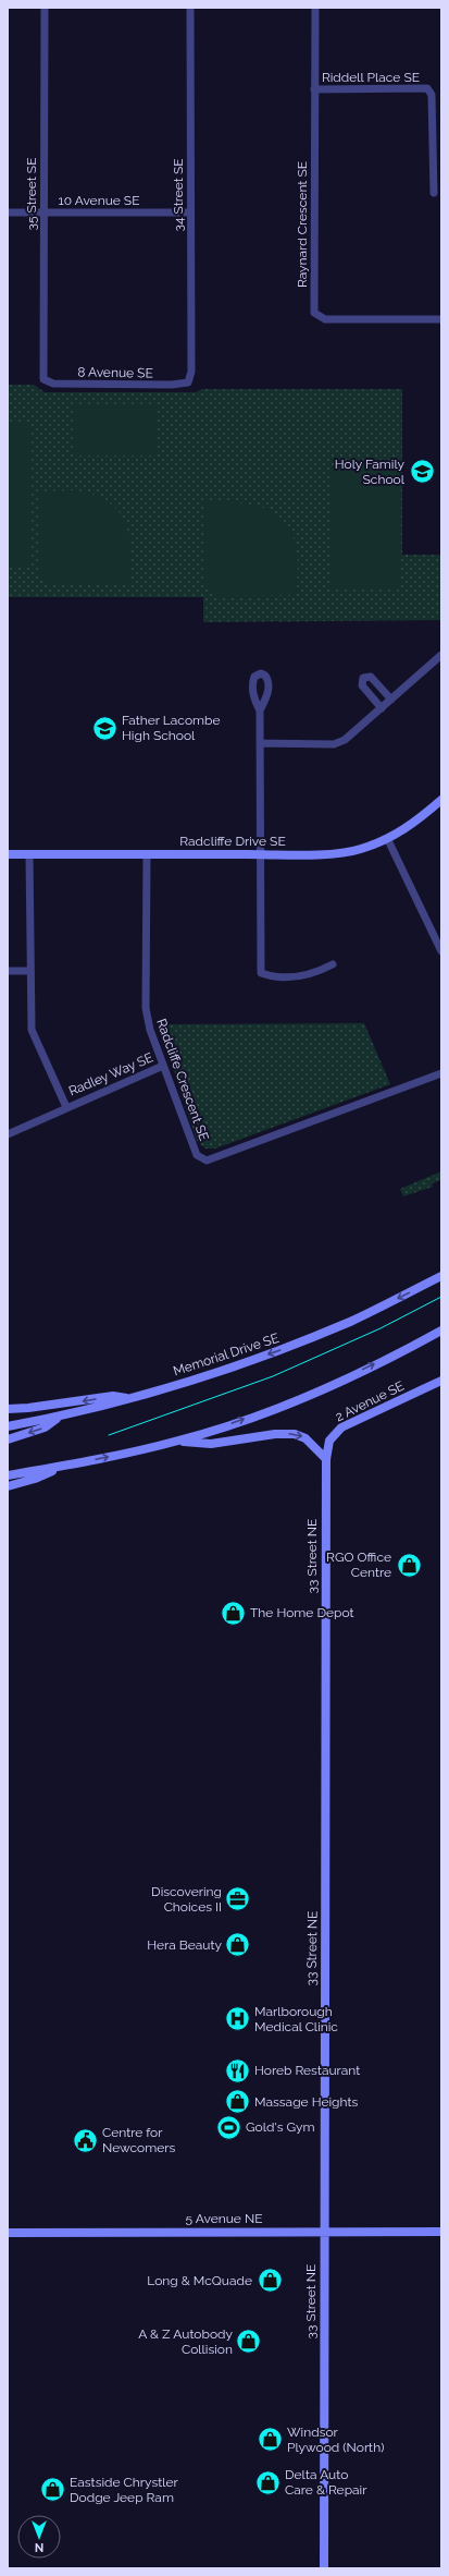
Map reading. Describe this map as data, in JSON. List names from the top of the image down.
{
  "streets": {
    "street": [
      "Riddell Place SE",
      "35 Street SE",
      "34 Street SE",
      "10 Avenue SE",
      "Raynard Crescent SE",
      "8 Avenue SE",
      "Radcliffe Drive SE",
      "Radley Way SE",
      "Radcliffe Crescent SE",
      "Memorial Drive SE",
      "2 Avenue SE",
      "33 Street NE",
      "5 Avenue NE"
    ]
  },
  "crossings": [
    ["Riddell Place SE", "Raynard Crescent SE"],
    ["35 Street SE", "10 Avenue SE"],
    ["35 Street SE", "8 Avenue SE"],
    ["34 Street SE", "10 Avenue SE"],
    ["34 Street SE", "8 Avenue SE"],
    ["Radcliffe Drive SE", "Radley Way SE"],
    ["Radcliffe Drive SE", "Radcliffe Crescent SE"],
    ["Radley Way SE", "Radcliffe Crescent SE"],
    ["2 Avenue SE", "33 Street NE"],
    ["33 Street NE", "5 Avenue NE"]
  ],
  "places": {
    "school or university": ["Holy Family School", "Father Lacombe High School"],
    "shop": [
      "RGO Office Centre",
      "The Home Depot",
      "Hera Beauty",
      "Massage Heights",
      "Long & McQuade",
      "A & Z Autobody Collision",
      "Windsor Plywood (North)",
      "Delta Auto Care & Repair",
      "Eastside Chrystler Dodge Jeep Ram"
    ],
    "office": ["Discovering Choices II"],
    "hospital": ["Marlborough Medical Clinic"],
    "restaurant": ["Horeb Restaurant"],
    "sports": ["Gold's Gym"],
    "public building": ["Centre for Newcomers"]
  },
  "north": "bottom"
}
